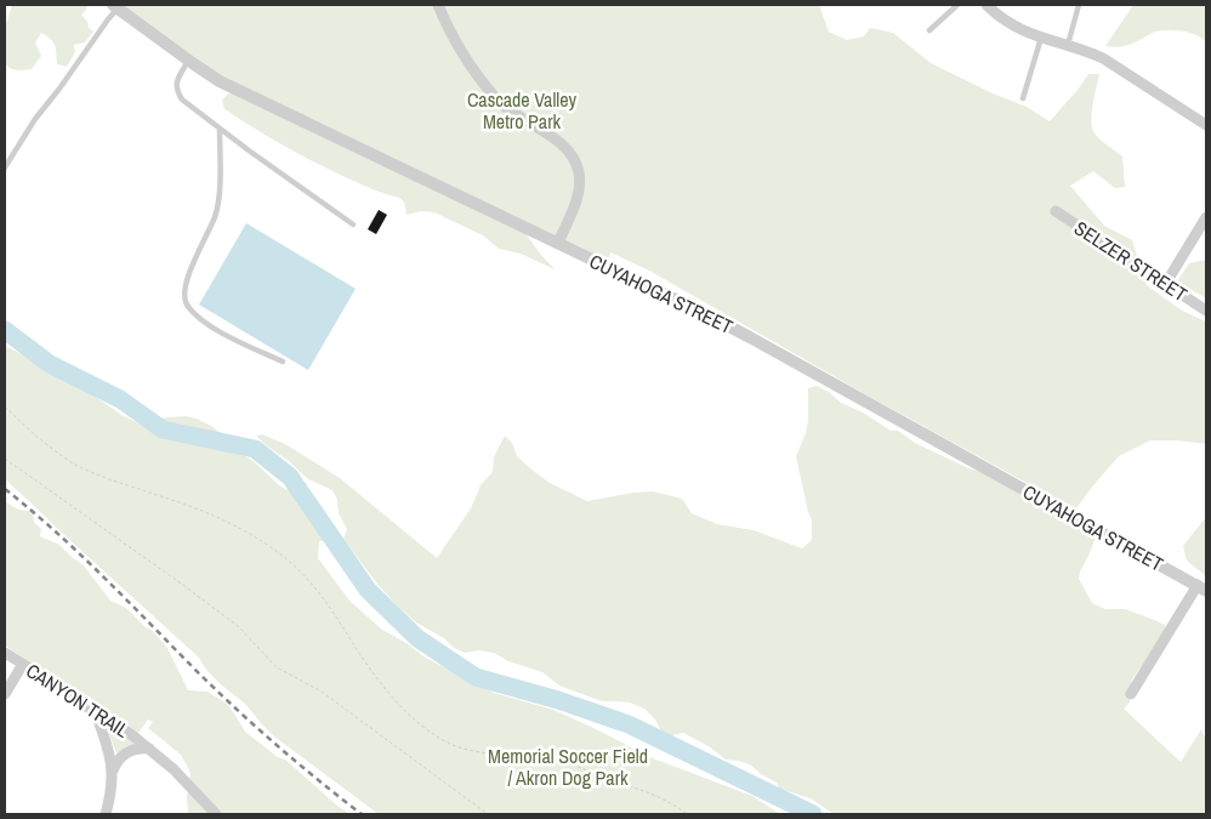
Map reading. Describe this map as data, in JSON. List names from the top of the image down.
{
  "streets": {
    "street": ["SELZER STREET", "CUYAHOGA STREET", "CANYON TRAIL"]
  },
  "parks": ["Cascade Valley Metro Park", "Memorial Soccer Field / Akron Dog Park"]
}
